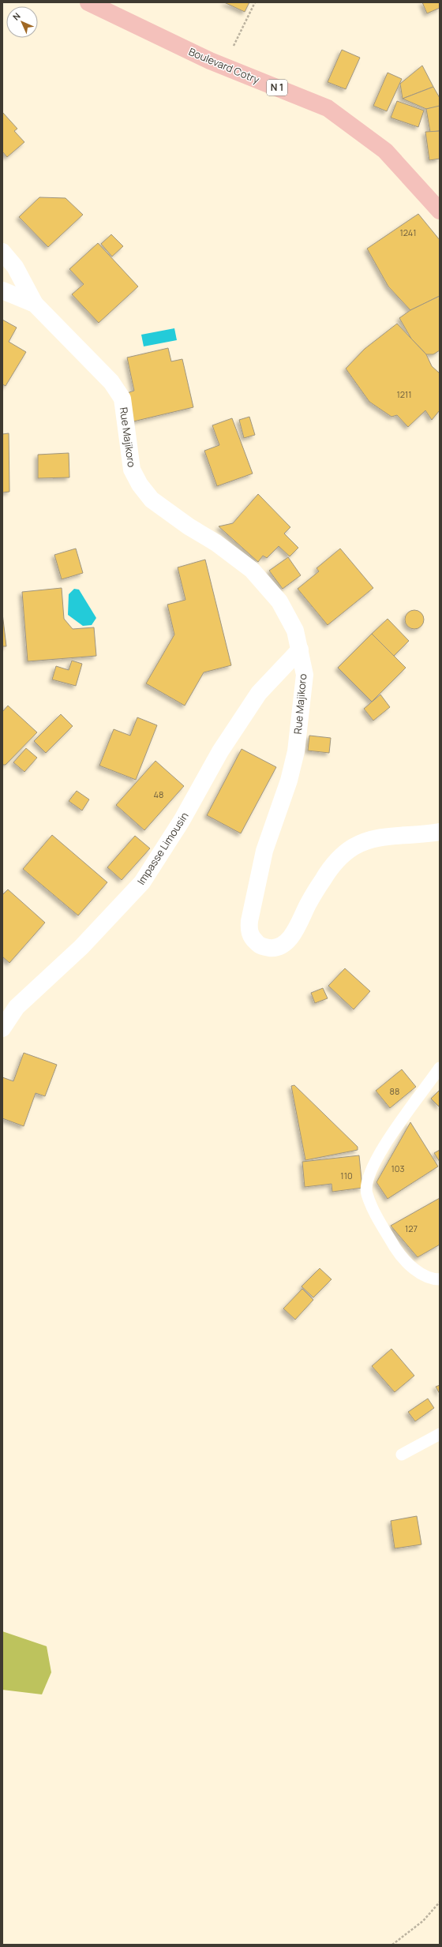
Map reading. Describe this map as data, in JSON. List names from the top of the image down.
{
  "streets": {
    "main road": ["Boulevard Cotry", "N 1"],
    "street": ["Rue Majikoro", "Impasse Limousin"]
  },
  "crossings": [
    ["Rue Majikoro", "Impasse Limousin"]
  ],
  "house_numbers": [
    "1241",
    "1211",
    "48",
    "88",
    "103",
    "110",
    "127"
  ],
  "north": "top left"
}
